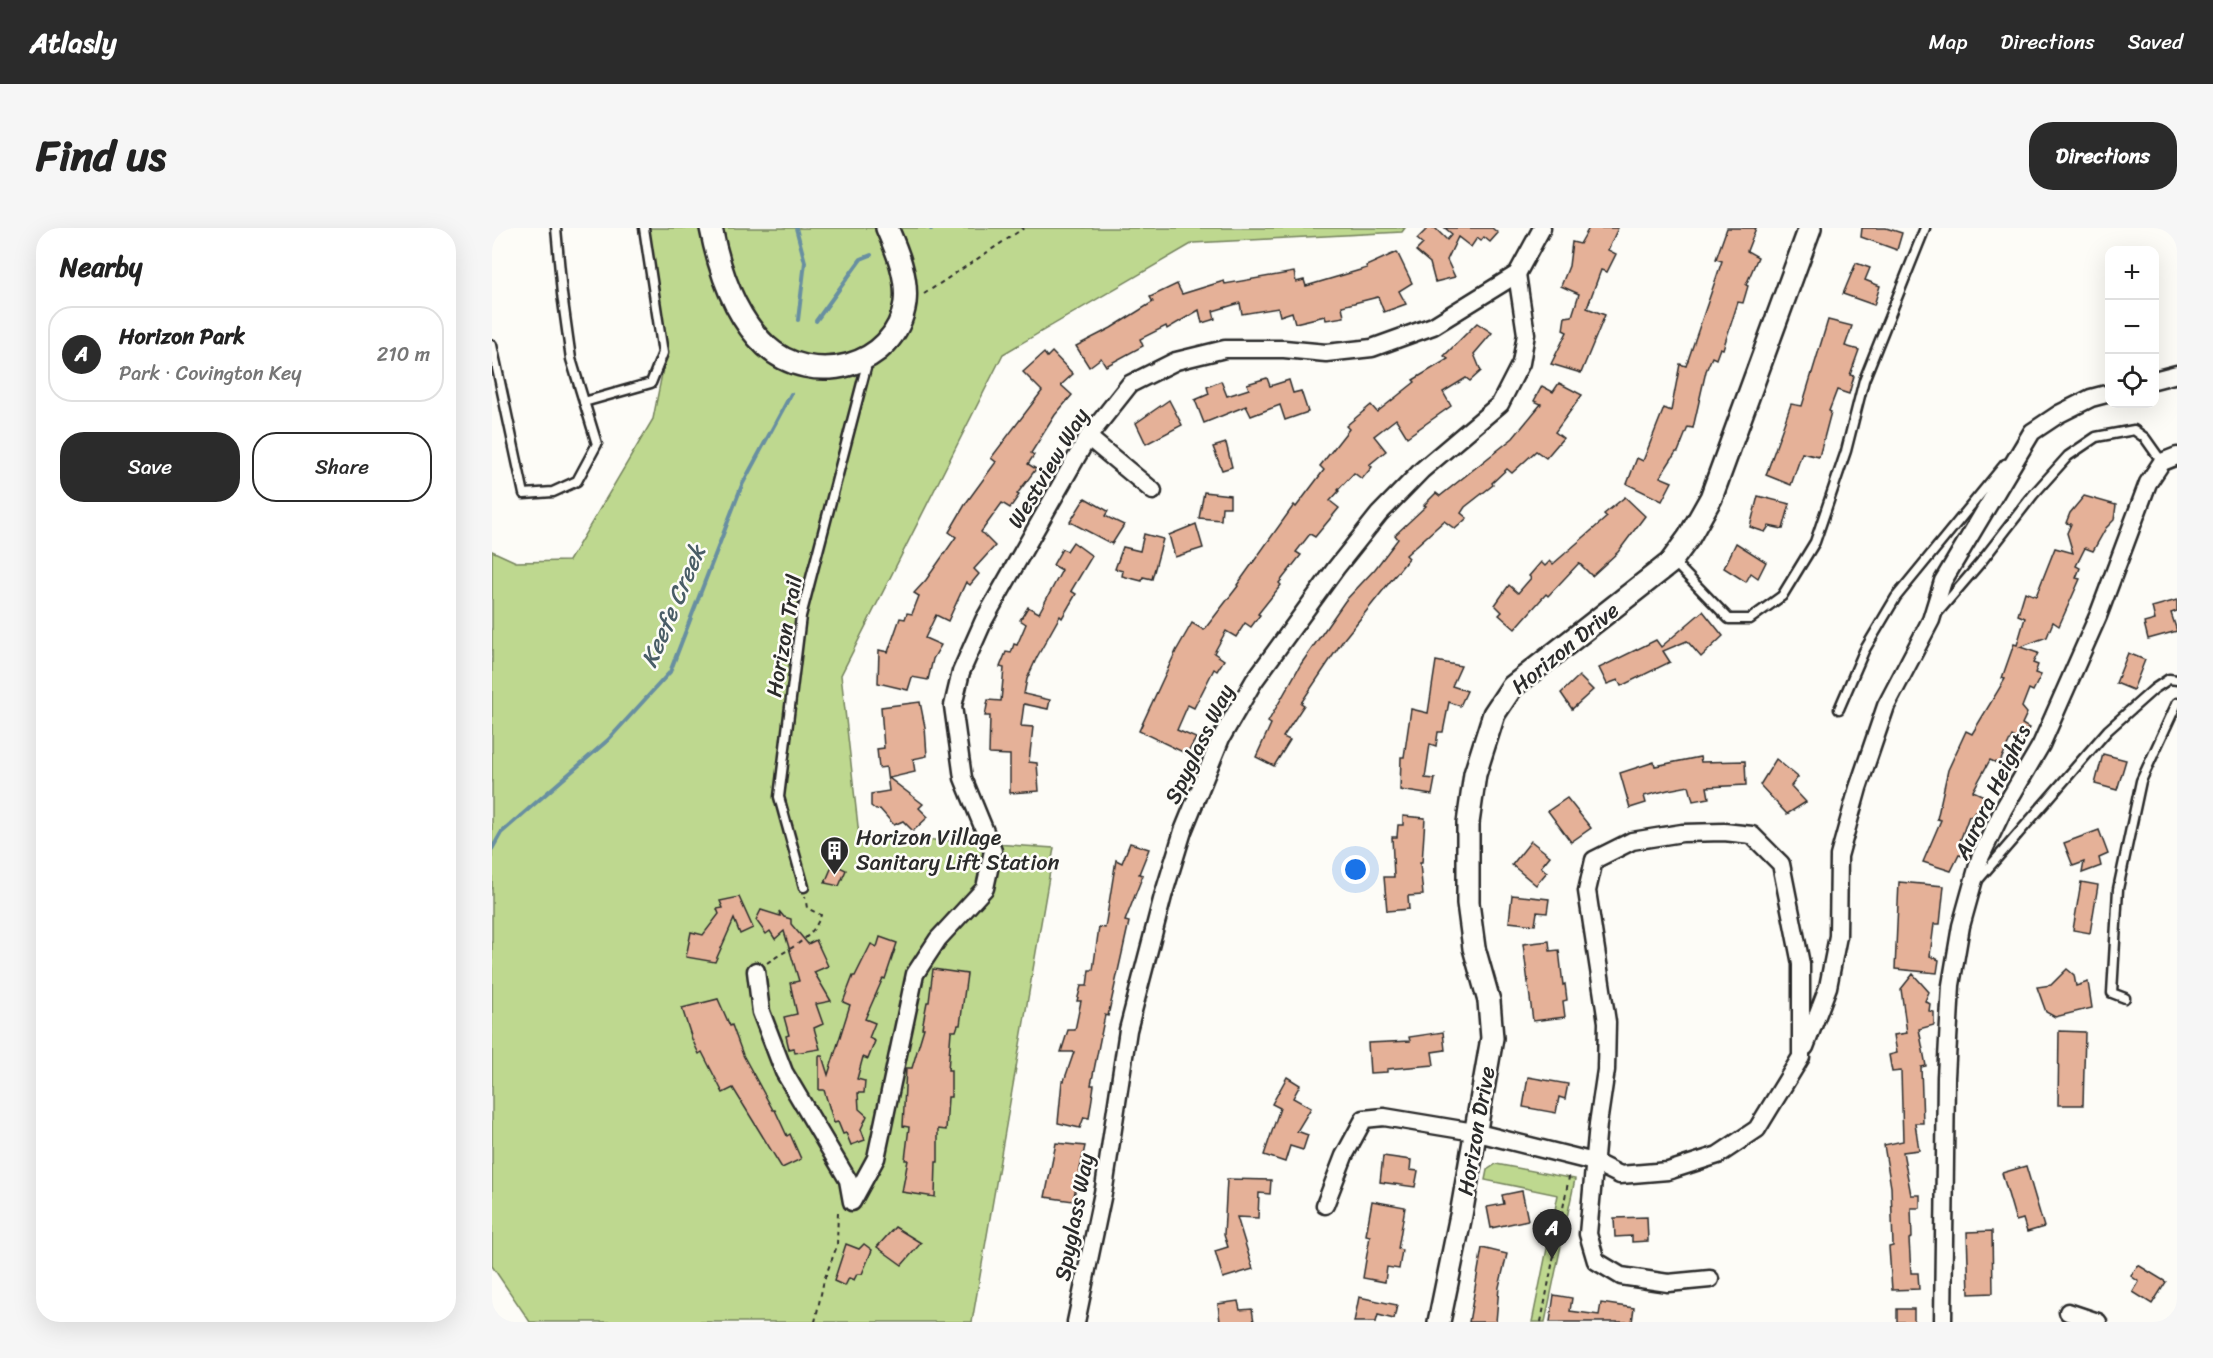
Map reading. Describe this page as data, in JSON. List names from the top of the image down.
{
  "streets": {
    "street": [
      "Westview Way",
      "Horizon Drive",
      "Spyglass Way",
      "Aurora Heights"
    ],
    "lane": ["Horizon Trail"]
  },
  "crossings": [
    ["Westview Way", "Spyglass Way"]
  ],
  "water": ["Keefe Creek"],
  "places": {
    "building": ["Horizon Village Sanitary Lift Station"]
  },
  "page": {
    "header": "Atlasly",
    "nav": ["Map", "Directions", "Saved"],
    "title": "Find us",
    "buttons": [
      "Directions",
      ["Save", "Share"]
    ],
    "heading": "Nearby",
    "map_buttons": ["+", "−"],
    "list": [
      {
        "mark": "A",
        "name": "Horizon Park",
        "note": "Park · Covington Key",
        "value": "210 m"
      }
    ],
    "pins": "A"
  }
}
